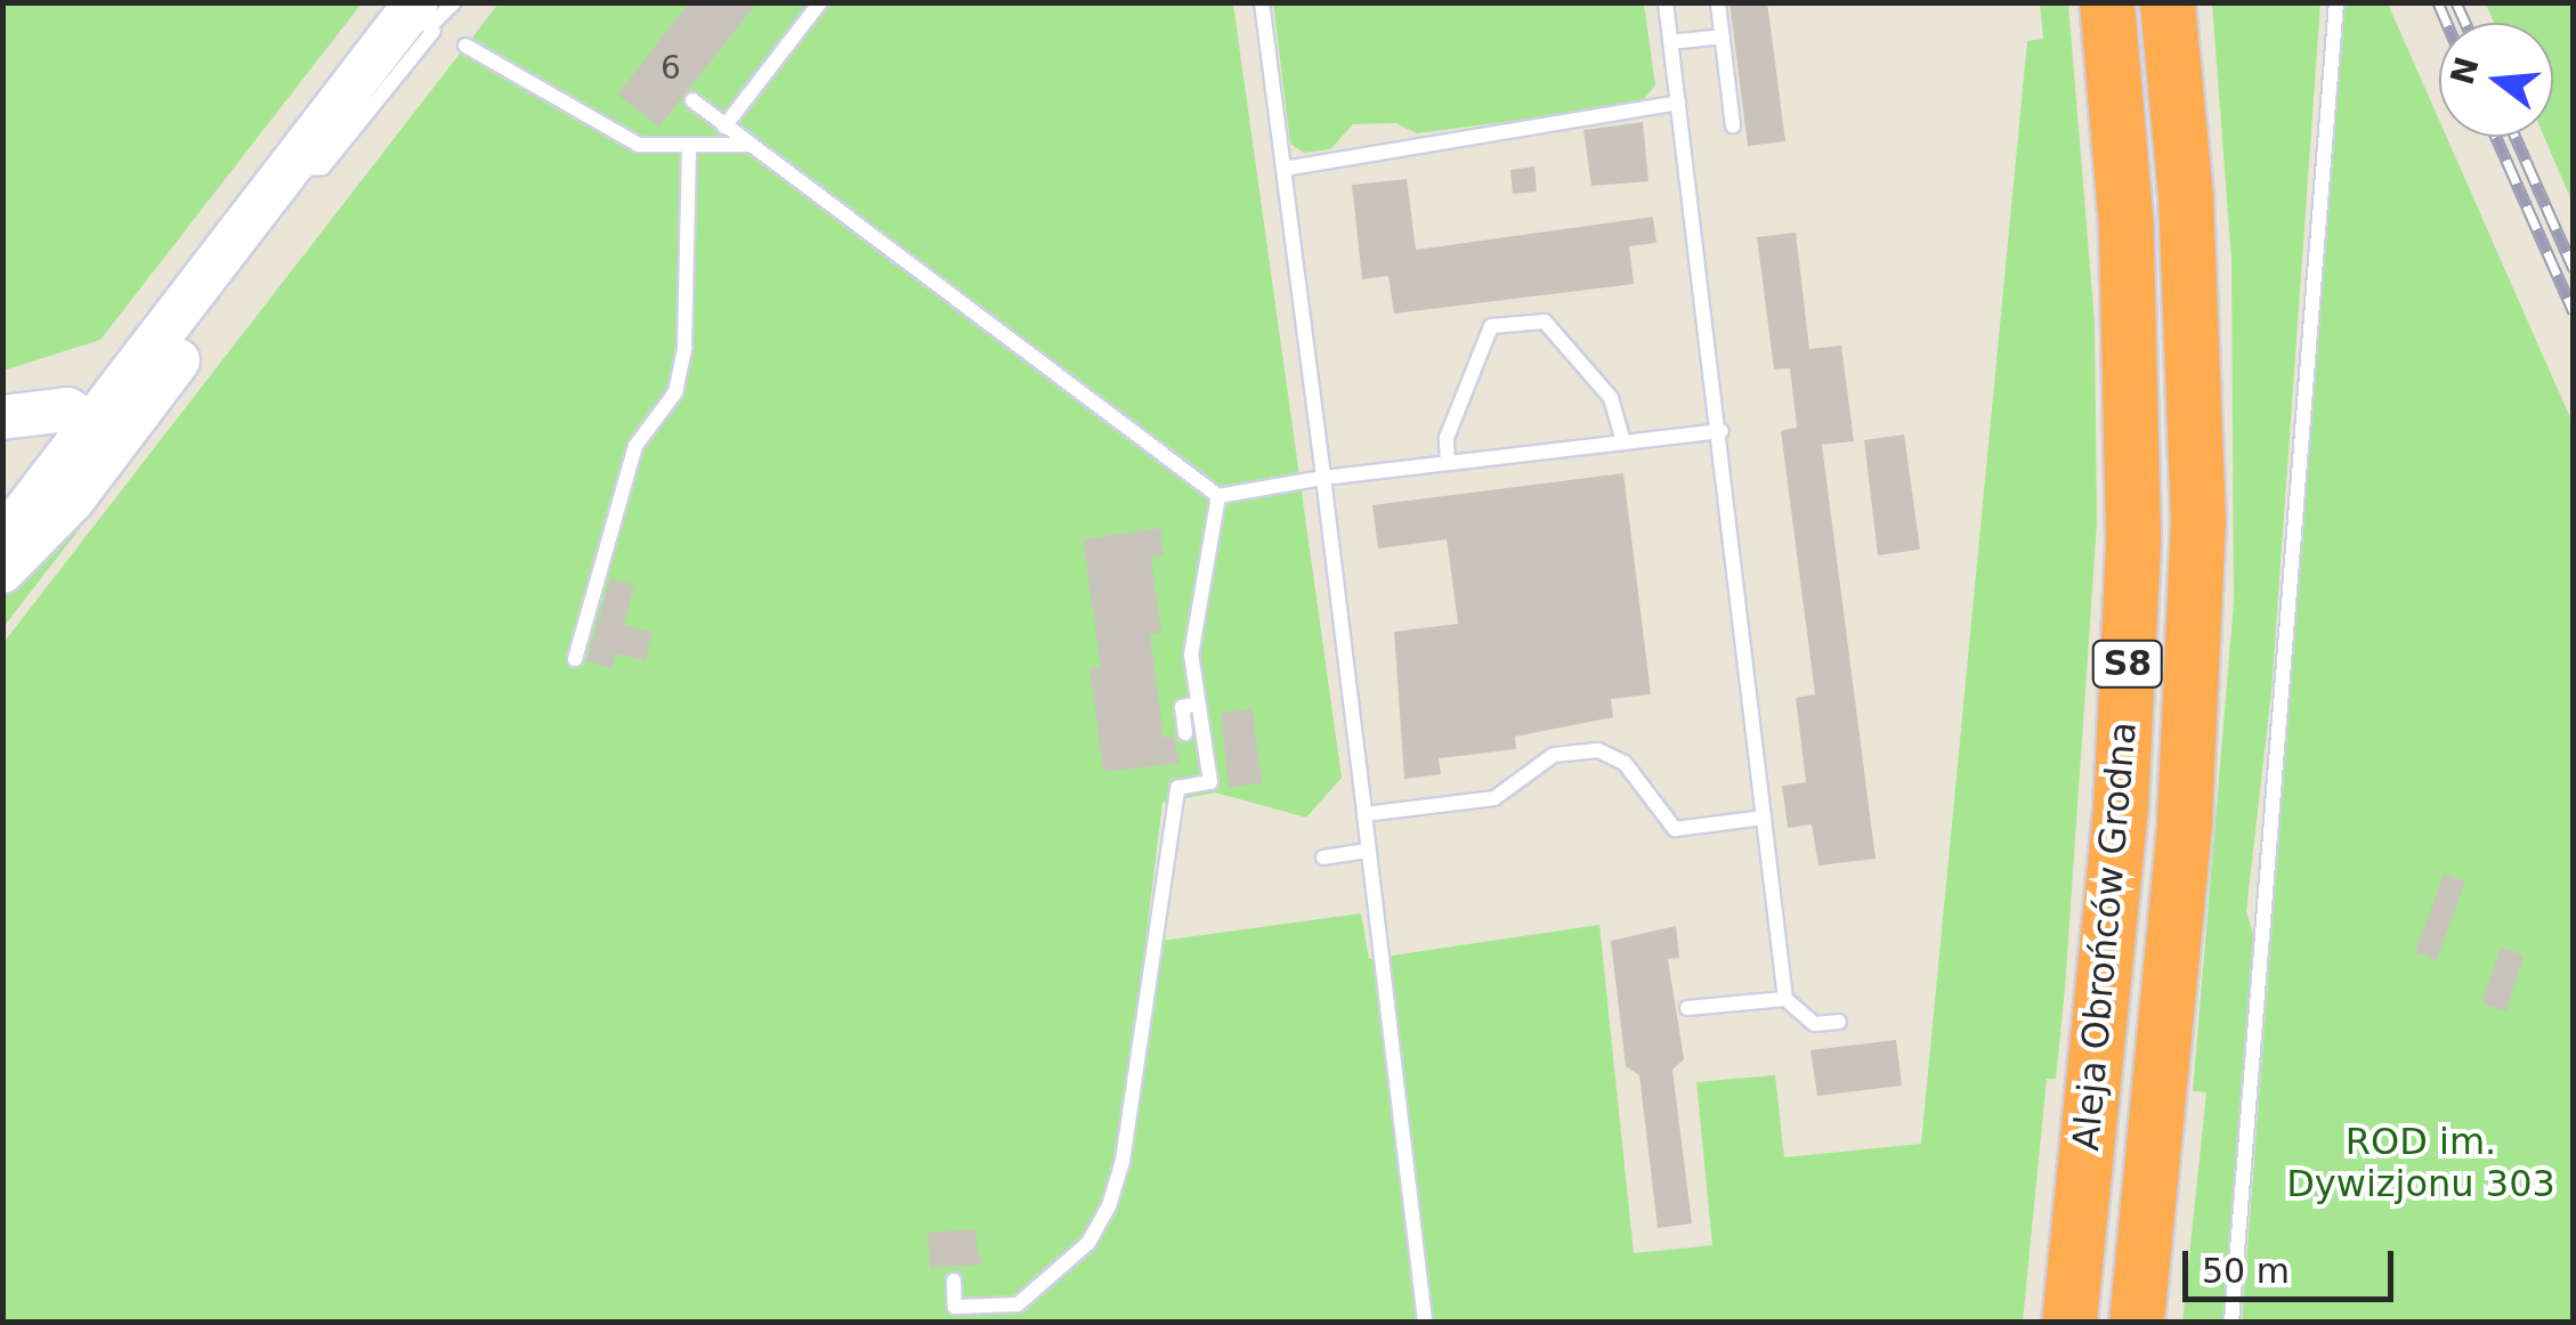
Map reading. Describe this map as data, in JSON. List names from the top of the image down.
{
  "streets": {
    "highway": ["S8", "Aleja Obrońców Grodna"]
  },
  "parks": ["ROD im. Dywizjonu 303"],
  "house_numbers": ["6"],
  "scale_bar": "50 m",
  "north": "left"
}
